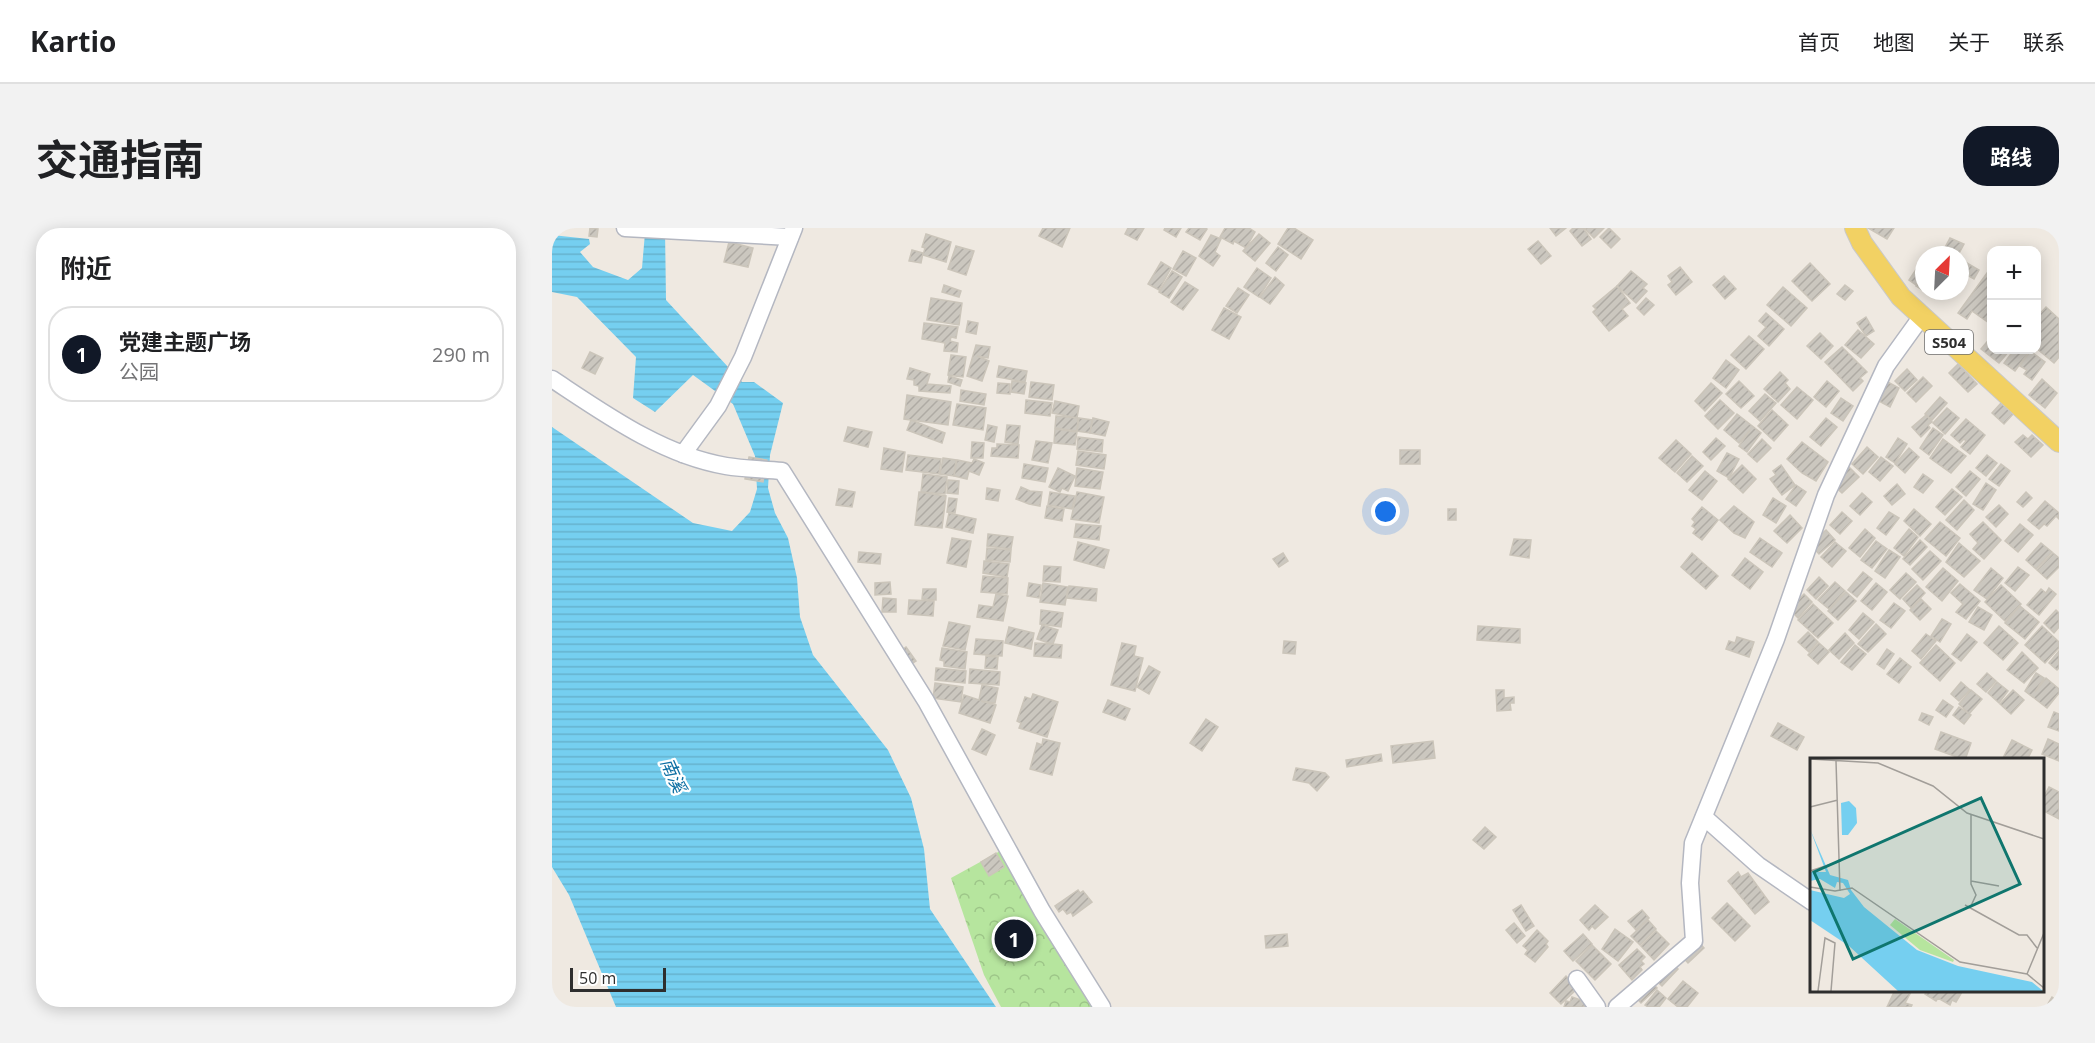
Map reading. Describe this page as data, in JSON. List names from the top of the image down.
{
  "streets": {
    "main road": ["S504"]
  },
  "water": ["南溪"],
  "scale_bar": "50 m",
  "north": "top right",
  "page": {
    "header": "Kartio",
    "nav": [
      "首页",
      "地图",
      "关于",
      "联系"
    ],
    "title": "交通指南",
    "buttons": "路线",
    "heading": "附近",
    "map_buttons": ["+", "−"],
    "list": [
      {
        "mark": "1",
        "name": "党建主题广场",
        "note": "公园",
        "value": "290 m"
      }
    ],
    "pins": "1",
    "scale": "50 m"
  }
}
